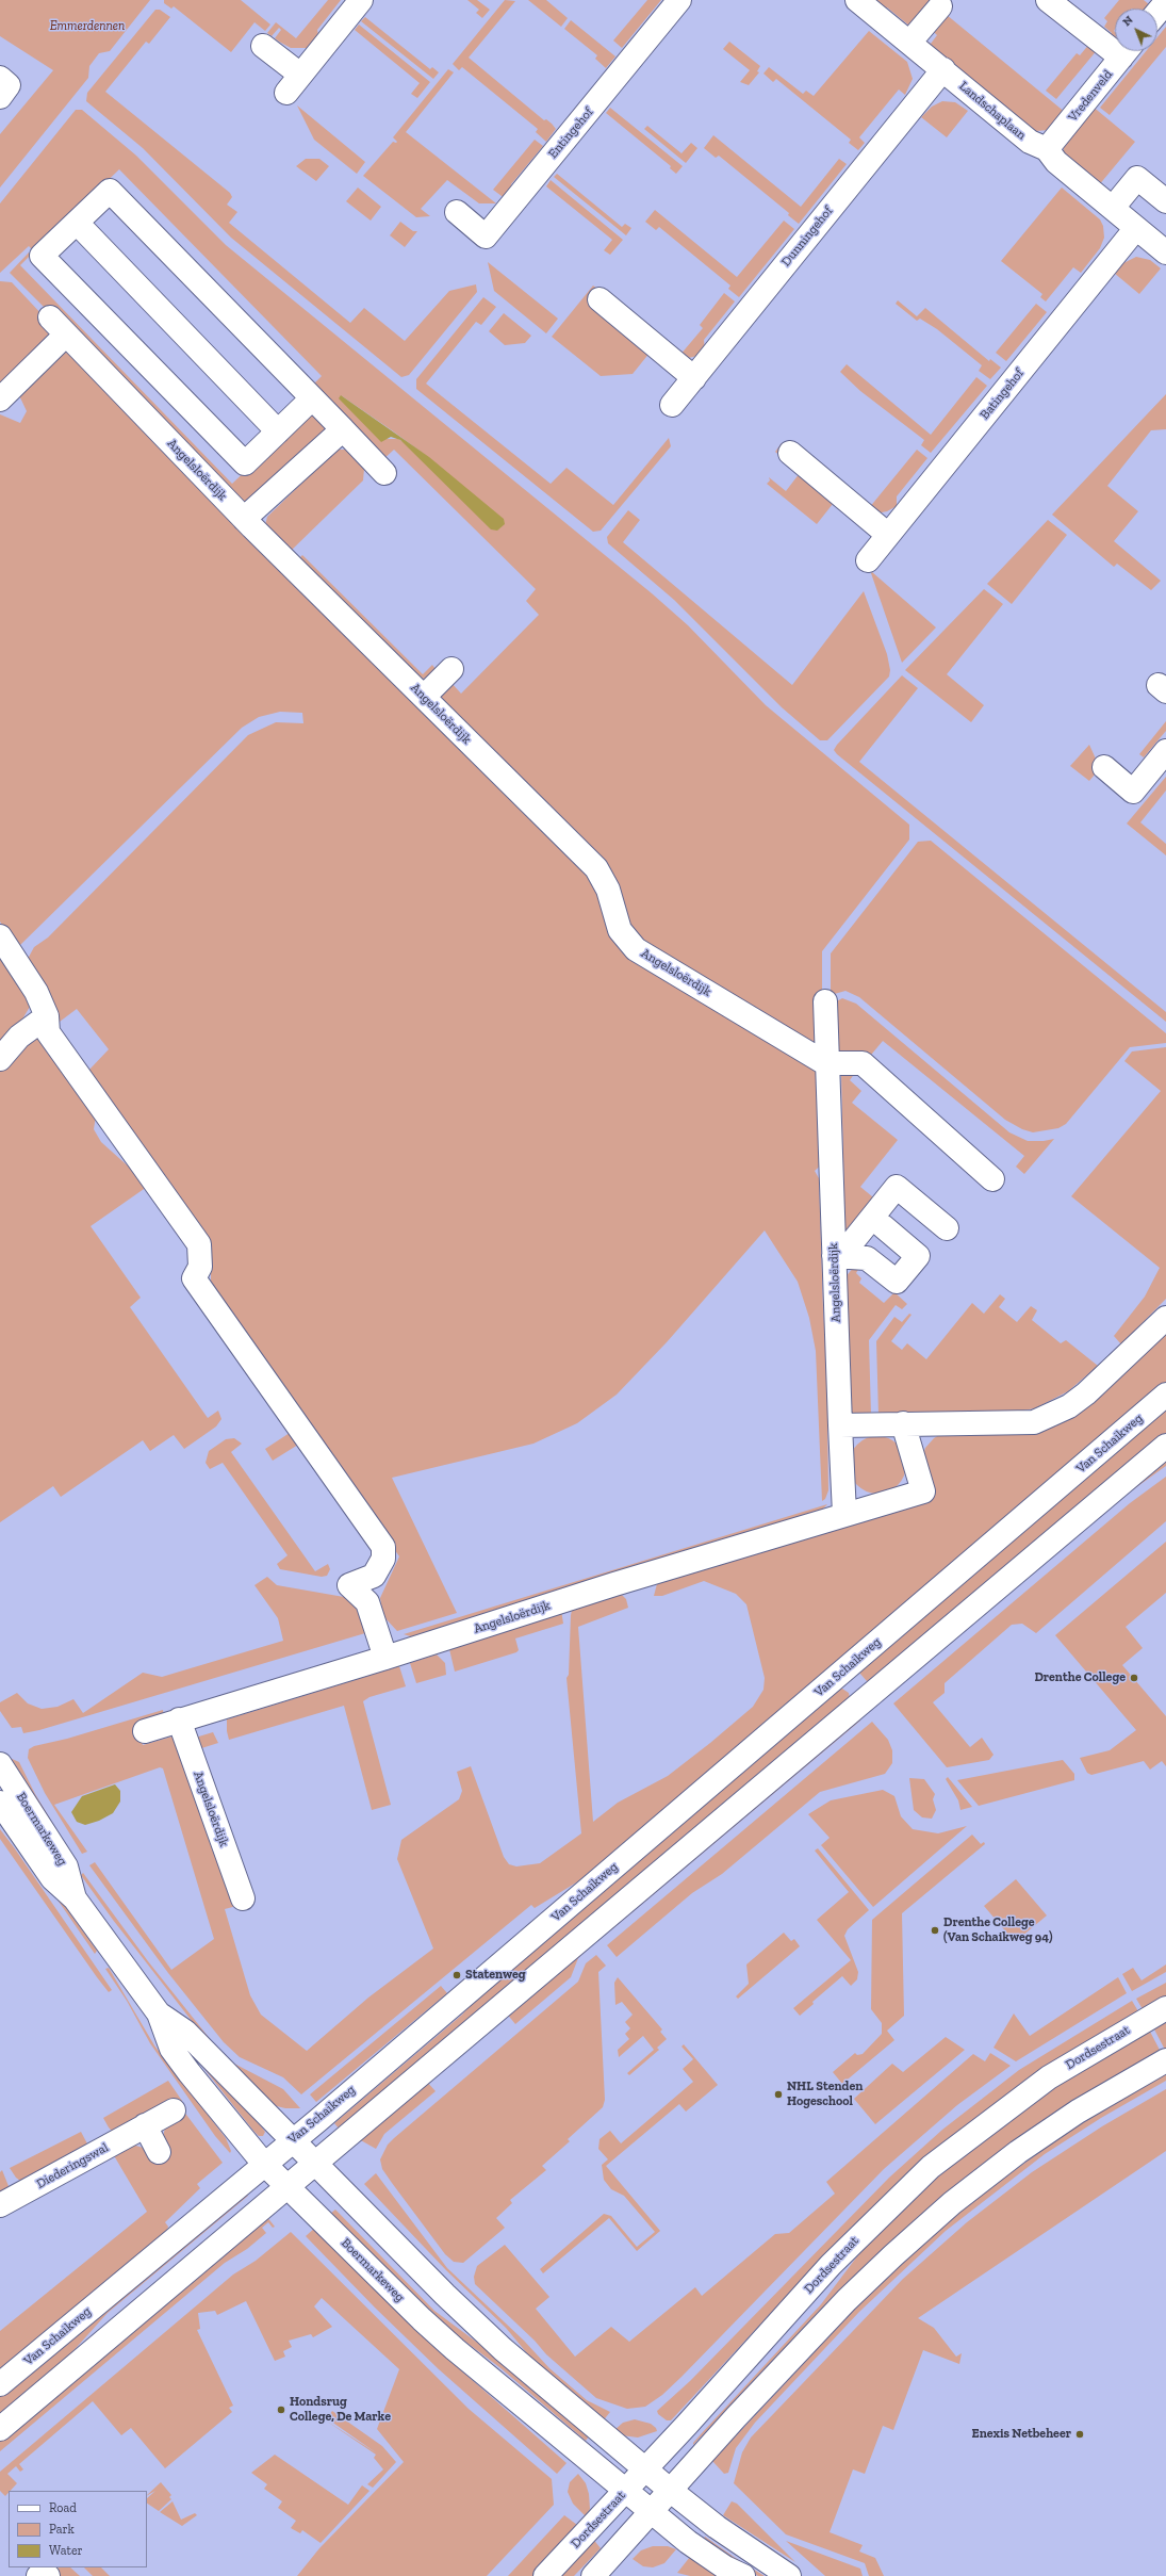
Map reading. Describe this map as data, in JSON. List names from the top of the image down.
{
  "streets": {
    "street": [
      "Vredenveld",
      "Landschaplaan",
      "Entingehof",
      "Dunningehof",
      "Batingehof",
      "Angelsloërdijk",
      "Van Schaikweg",
      "Boermarkeweg",
      "Dordsestraat",
      "Diederingswal"
    ]
  },
  "crossings": [
    ["Vredenveld", "Landschaplaan"],
    ["Landschaplaan", "Dunningehof"],
    ["Landschaplaan", "Batingehof"],
    ["Van Schaikweg", "Boermarkeweg"],
    ["Boermarkeweg", "Dordsestraat"]
  ],
  "parks": ["Emmerdennen"],
  "places": [
    "Drenthe College",
    "Drenthe College (Van Schaikweg 94)",
    "Statenweg",
    "NHL Stenden Hogeschool",
    "Hondsrug College, De Marke",
    "Enexis Netbeheer"
  ],
  "legend": ["Road", "Park", "Water"],
  "north": "top left"
}
